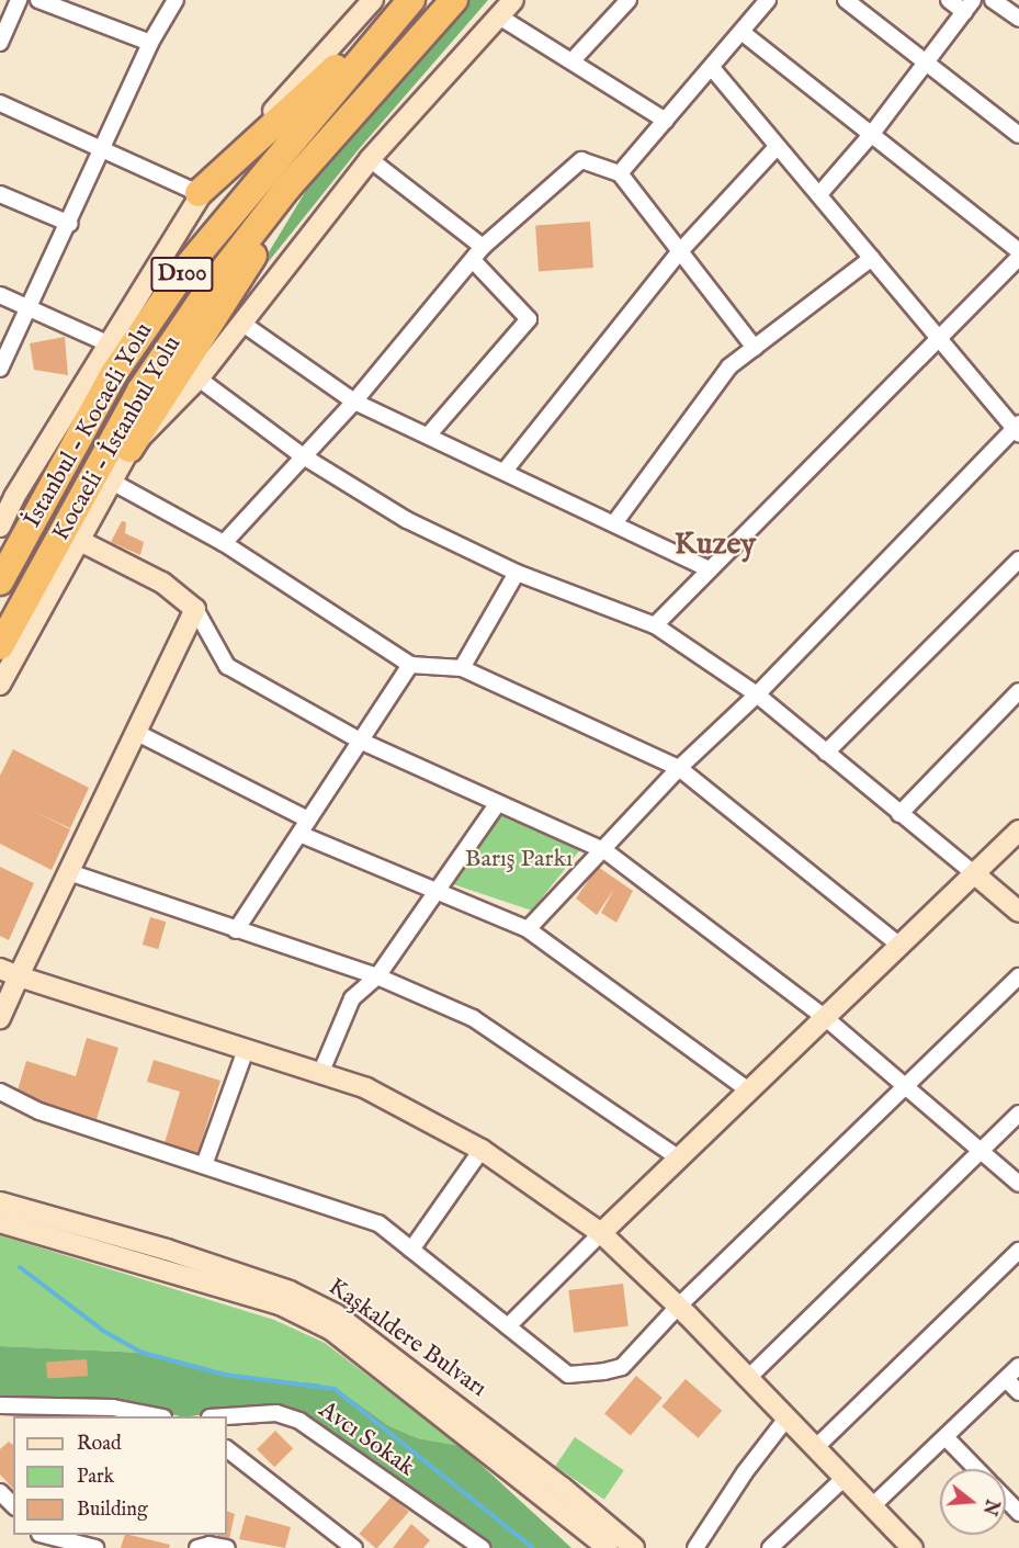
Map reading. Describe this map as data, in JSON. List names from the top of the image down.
{
  "streets": {
    "highway": ["D100", "İstanbul - Kocaeli Yolu", "Kocaeli - İstanbul Yolu"],
    "main road": ["Kaşkaldere Bulvarı"],
    "street": ["Avcı Sokak"]
  },
  "districts": ["Kuzey"],
  "parks": ["Barış Parkı"],
  "legend": ["Road", "Park", "Building"],
  "north": "right"
}
